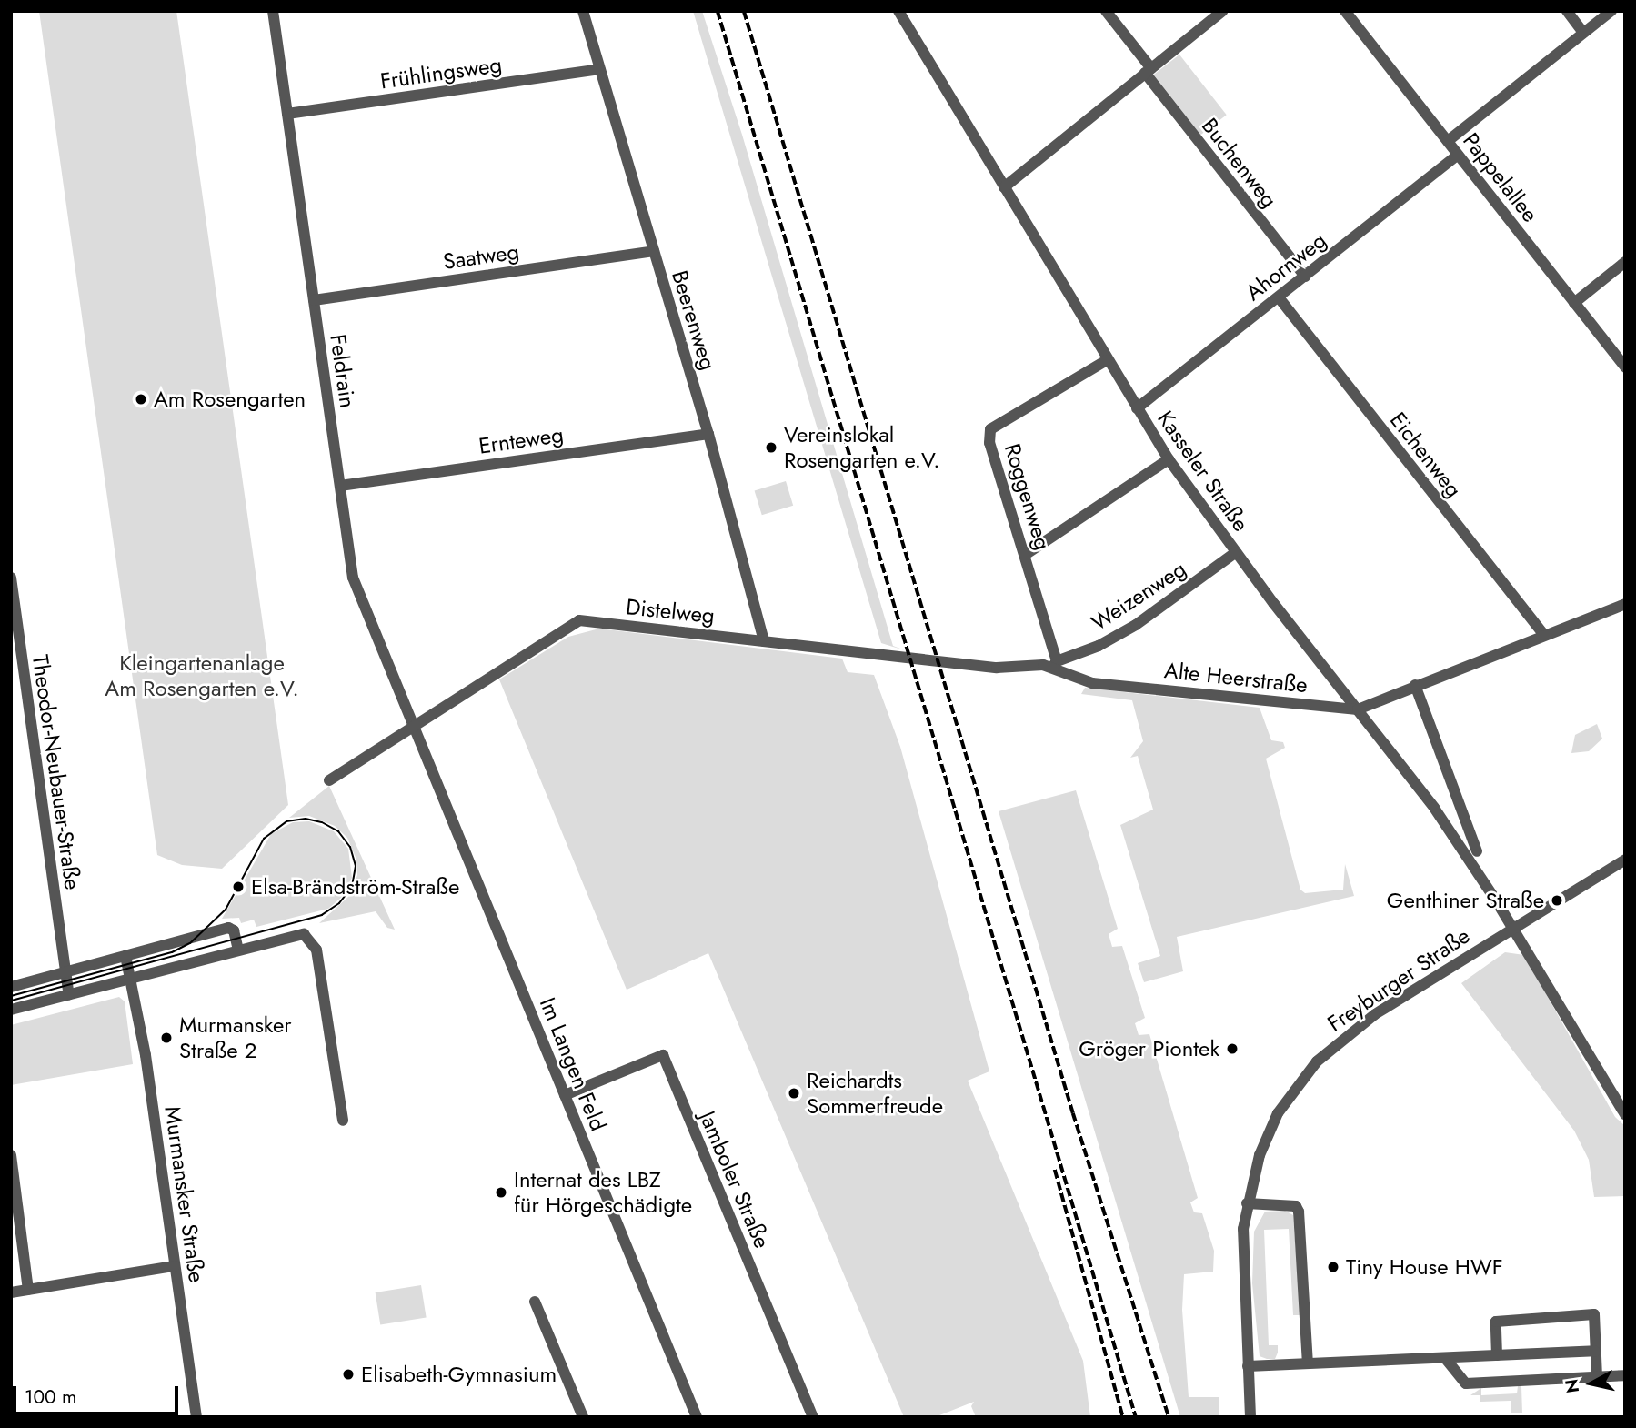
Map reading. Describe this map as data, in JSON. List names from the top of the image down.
{
  "streets": {
    "street": [
      "Frühlingsweg",
      "Buchenweg",
      "Pappelallee",
      "Saatweg",
      "Ahornweg",
      "Beerenweg",
      "Feldrain",
      "Ernteweg",
      "Eichenweg",
      "Kasseler Straße",
      "Roggenweg",
      "Weizenweg",
      "Distelweg",
      "Alte Heerstraße",
      "Theodor-Neubauer-Straße",
      "Freyburger Straße",
      "Im Langen Feld",
      "Jamboler Straße",
      "Murmansker Straße"
    ]
  },
  "crossings": [
    ["Frühlingsweg", "Beerenweg"],
    ["Frühlingsweg", "Feldrain"],
    ["Buchenweg", "Ahornweg"],
    ["Pappelallee", "Ahornweg"],
    ["Saatweg", "Beerenweg"],
    ["Saatweg", "Feldrain"],
    ["Ahornweg", "Eichenweg"],
    ["Ahornweg", "Kasseler Straße"],
    ["Beerenweg", "Ernteweg"],
    ["Beerenweg", "Distelweg"],
    ["Feldrain", "Ernteweg"],
    ["Feldrain", "Distelweg"],
    ["Feldrain", "Im Langen Feld"],
    ["Eichenweg", "Alte Heerstraße"],
    ["Kasseler Straße", "Roggenweg"],
    ["Kasseler Straße", "Weizenweg"],
    ["Kasseler Straße", "Alte Heerstraße"],
    ["Kasseler Straße", "Freyburger Straße"],
    ["Roggenweg", "Weizenweg"],
    ["Roggenweg", "Distelweg"],
    ["Roggenweg", "Alte Heerstraße"],
    ["Weizenweg", "Distelweg"],
    ["Weizenweg", "Alte Heerstraße"],
    ["Distelweg", "Alte Heerstraße"],
    ["Distelweg", "Im Langen Feld"],
    ["Im Langen Feld", "Jamboler Straße"]
  ],
  "parks": ["Kleingartenanlage Am Rosengarten e.V."],
  "places": [
    "Am Rosengarten",
    "Vereinslokal Rosengarten e.V.",
    "Elsa-Brändström-Straße",
    "Genthiner Straße",
    "Murmansker Straße 2",
    "Gröger Piontek",
    "Reichardts Sommerfreude",
    "Internat des LBZ für Hörgeschädigte",
    "Tiny House HWF",
    "Elisabeth-Gymnasium"
  ],
  "scale_bar": "100 m",
  "north": "left"
}
